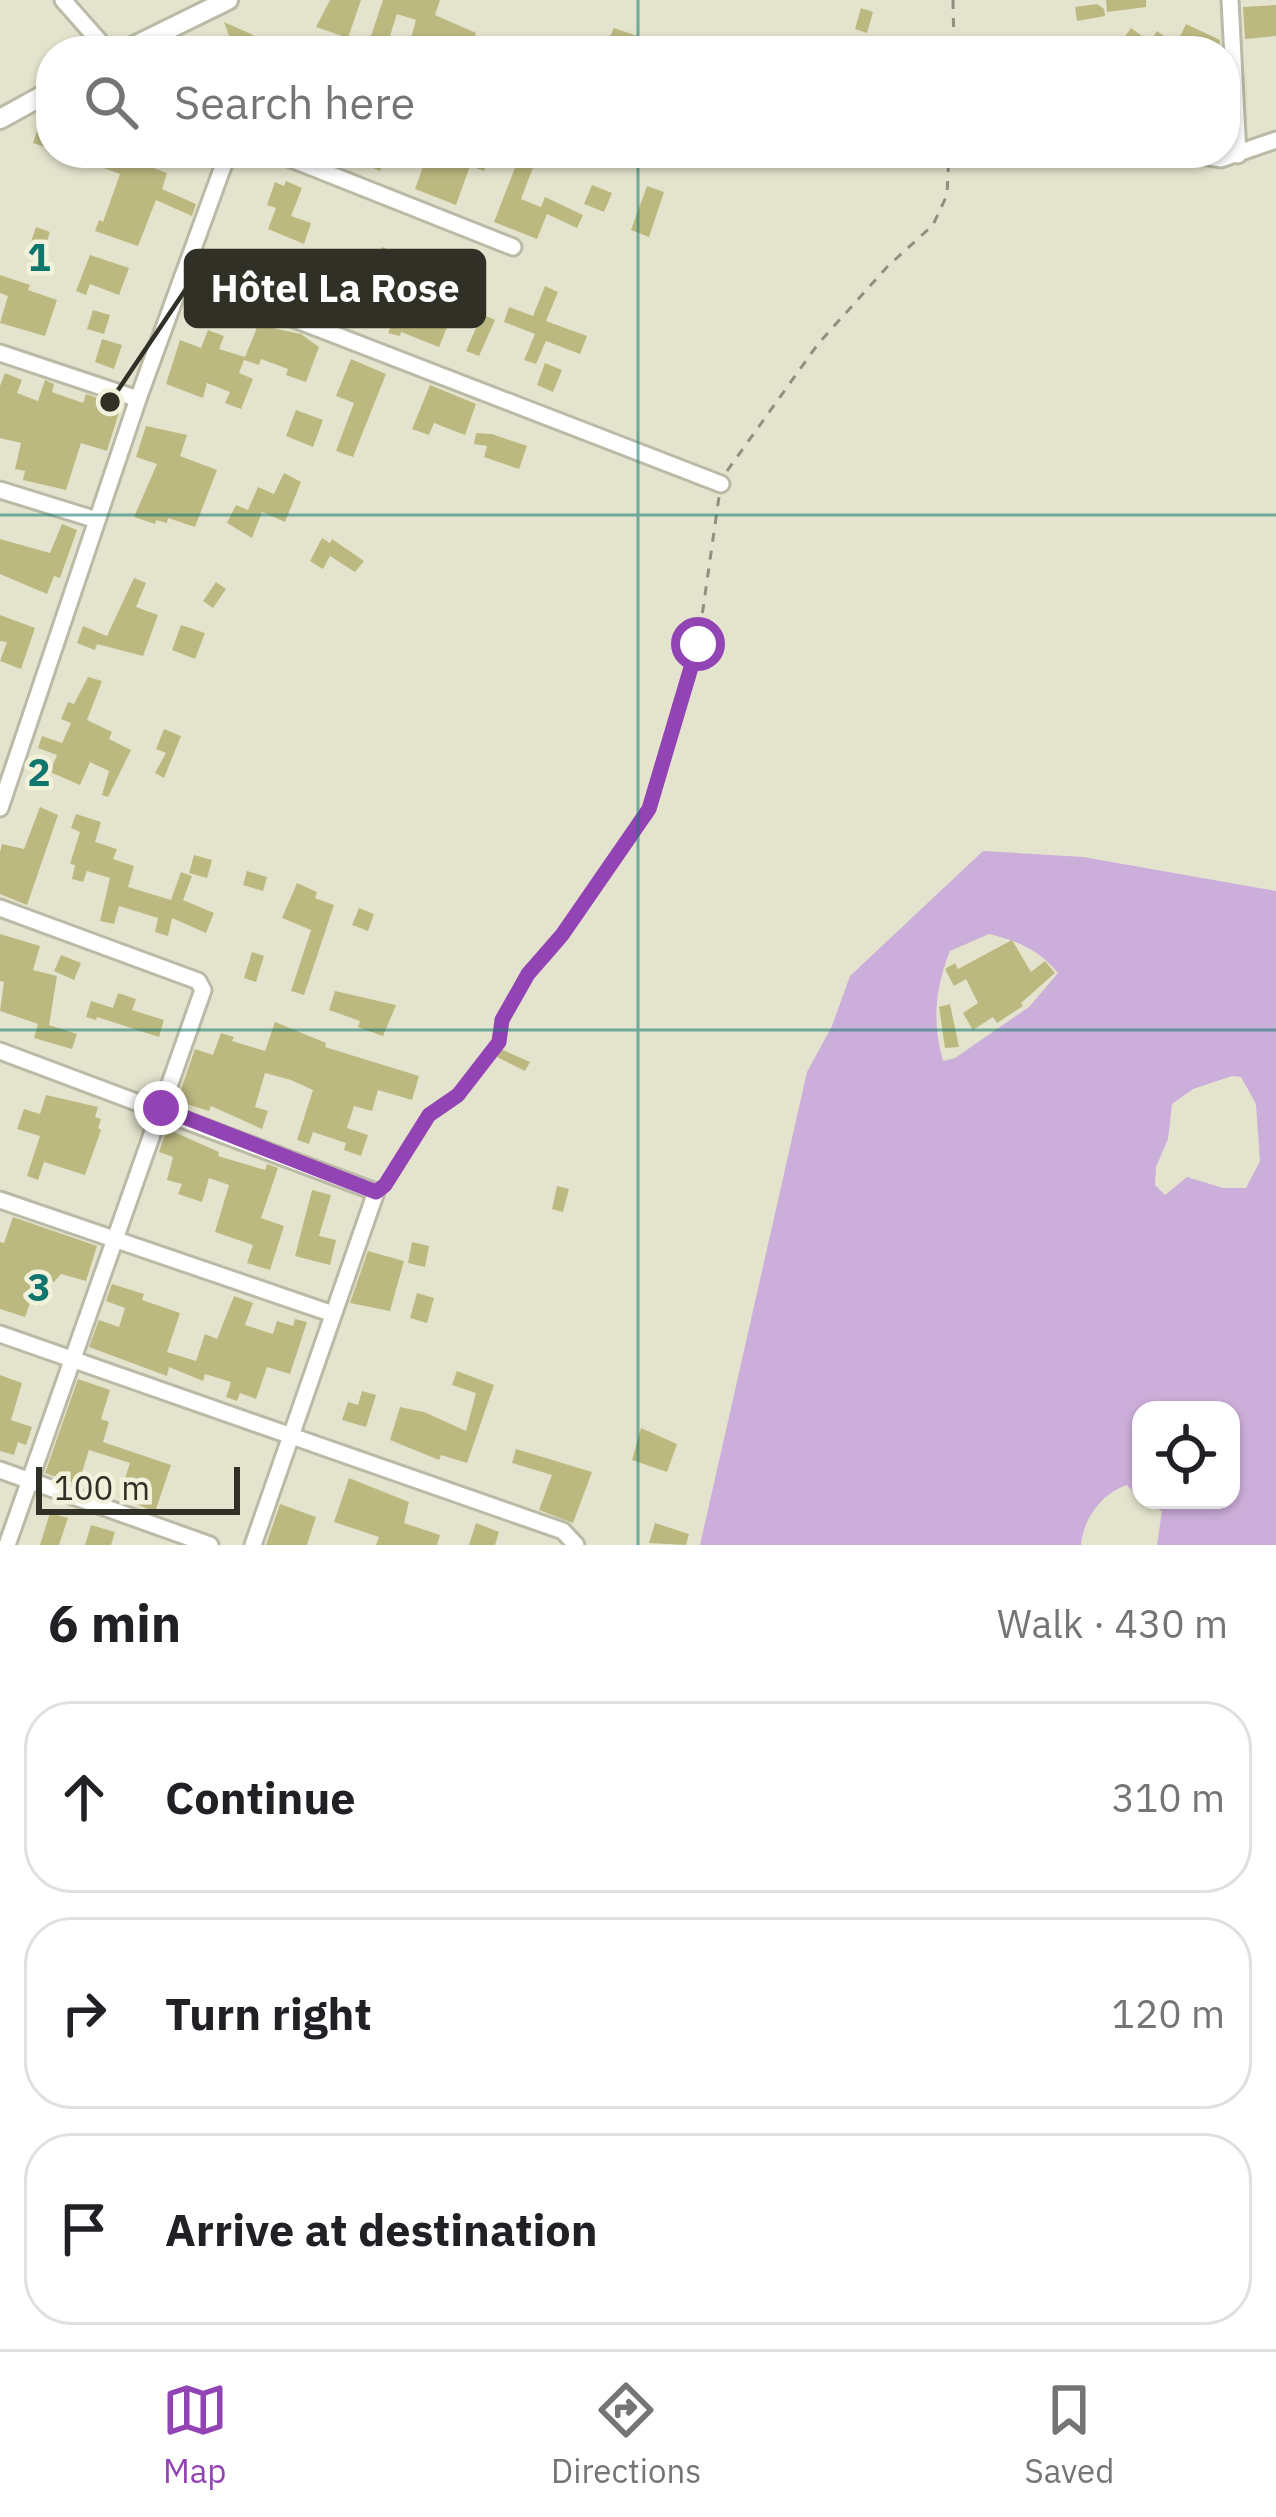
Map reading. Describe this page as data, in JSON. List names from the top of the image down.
{
  "places": ["Hôtel La Rose"],
  "scale_bar": "100 m",
  "page": {
    "search": "Search here",
    "scale": "100 m",
    "heading": ["6 min", "Walk · 430 m"],
    "list": [
      ["Continue", "310 m"],
      ["Turn right", "120 m"],
      "Arrive at destination"
    ],
    "nav": ["Map", "Directions", "Saved"]
  },
  "grid": {
    "rows": ["1", "2", "3"]
  }
}
